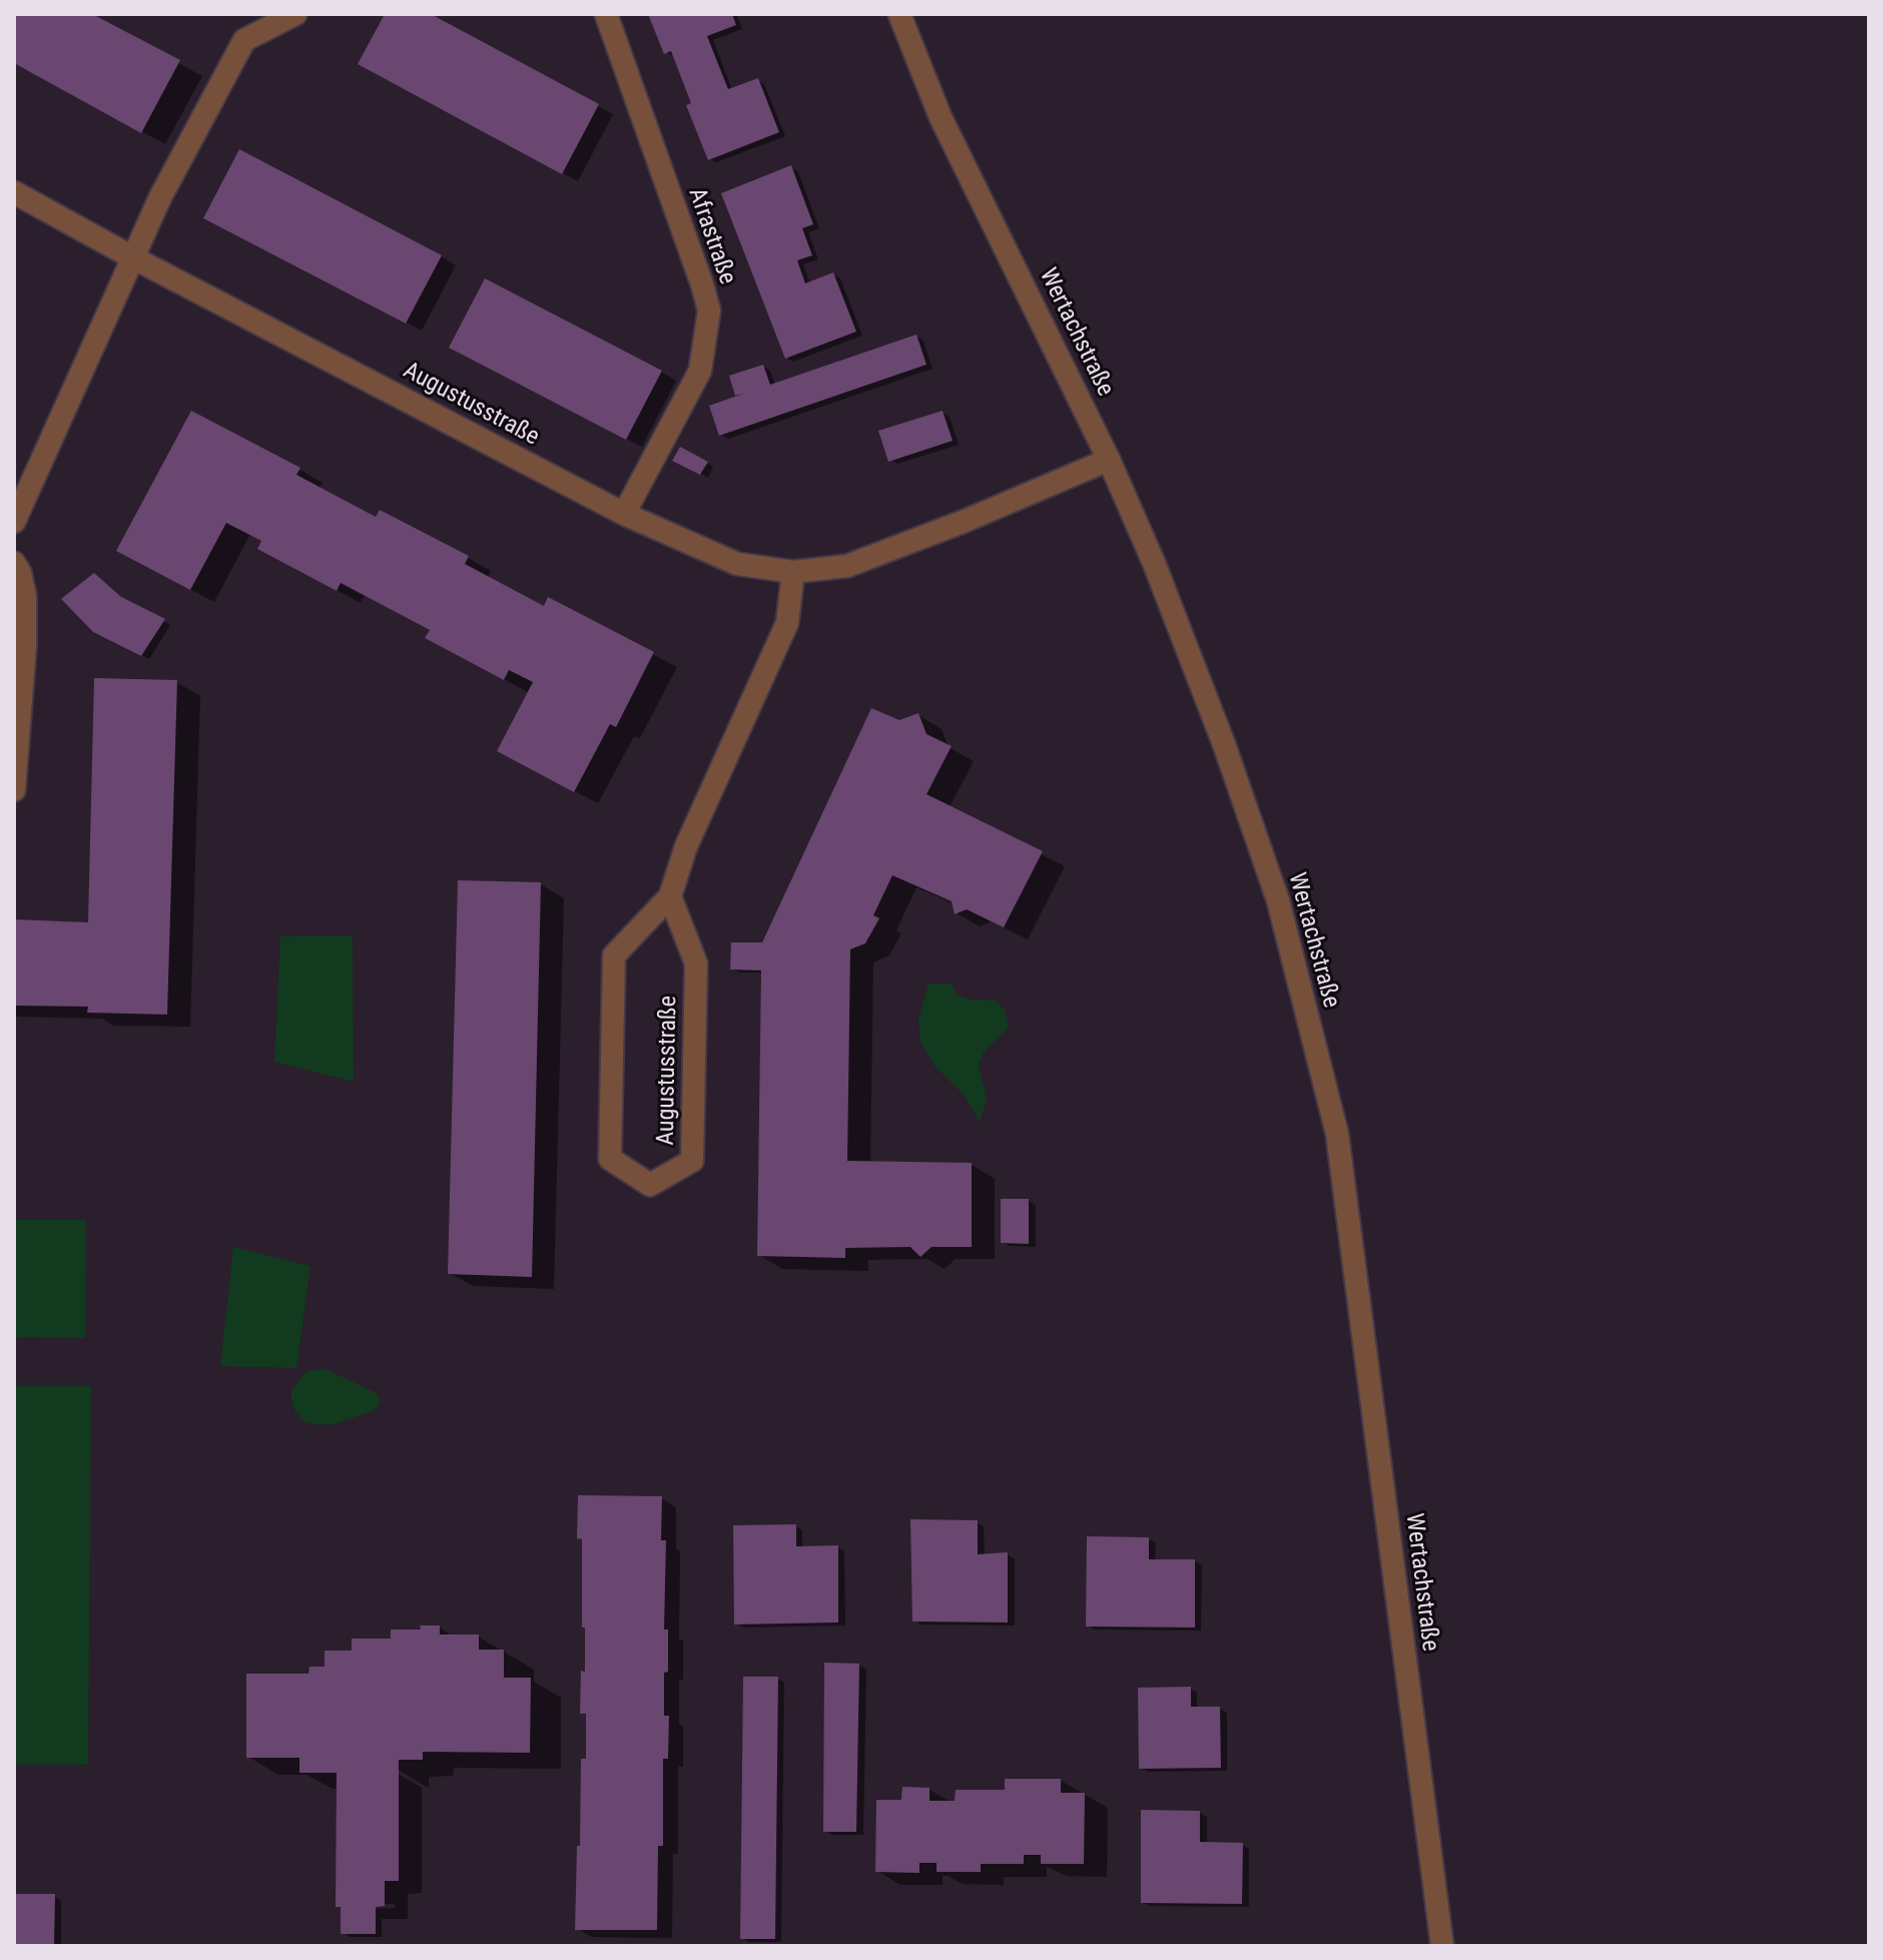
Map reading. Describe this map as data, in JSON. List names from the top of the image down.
{
  "streets": {
    "street": ["Afrastraße", "Wertachstraße", "Augustusstraße"]
  },
  "crossings": [
    ["Afrastraße", "Augustusstraße"],
    ["Wertachstraße", "Augustusstraße"]
  ]
}
